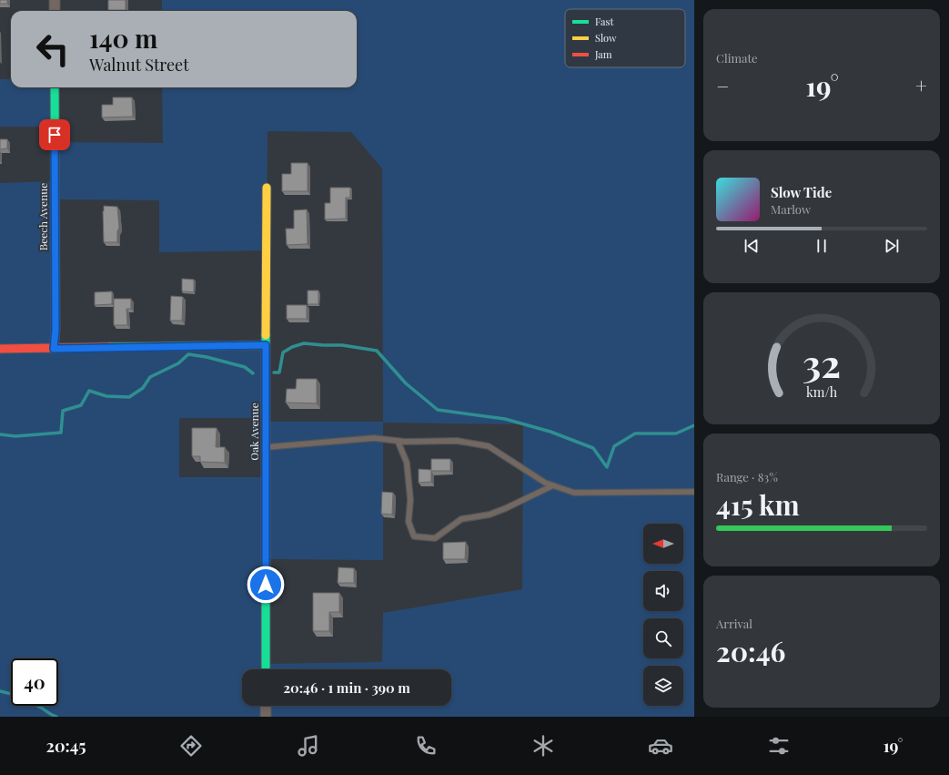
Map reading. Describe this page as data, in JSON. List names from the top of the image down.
{
  "streets": {
    "street": ["Beech Avenue", "Oak Avenue"]
  },
  "legend": ["Fast", "Slow", "Jam"],
  "north": "left",
  "page": {
    "tile": [
      "Climate",
      ["Range · 83%", "415 km"],
      ["Arrival", "20:46"]
    ],
    "turn": ["140 m", "Walnut Street"],
    "heat": ["−", "19°", "+"],
    "song": ["Slow Tide", "Marlow"],
    "limit": "40",
    "trip": "20:46 · 1 min · 390 m",
    "tabs": ["20:45", "19°"],
    "gauge": ["32", "km/h"]
  }
}
